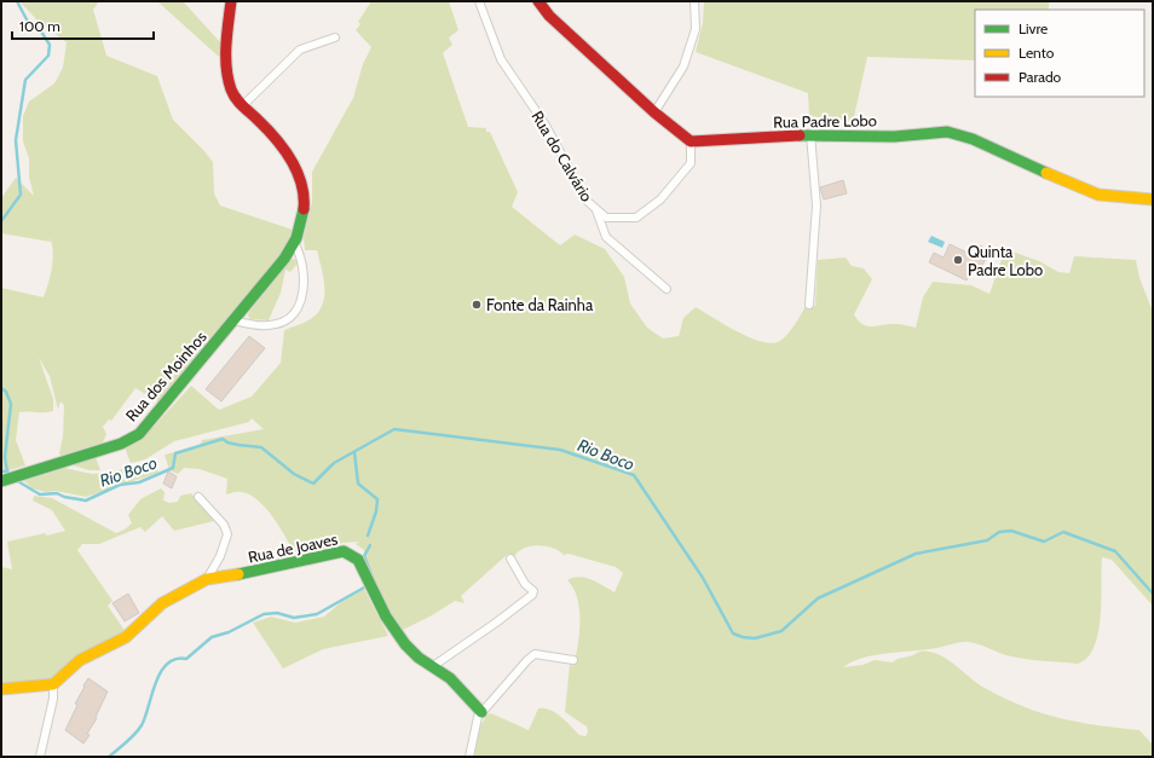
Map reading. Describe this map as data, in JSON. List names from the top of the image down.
{
  "streets": {
    "street": [
      "Rua Padre Lobo",
      "Rua do Calvário",
      "Rua dos Moinhos",
      "Rua de Joaves"
    ]
  },
  "crossings": [
    ["Rua Padre Lobo", "Rua do Calvário"]
  ],
  "water": ["Rio Boco"],
  "places": ["Quinta Padre Lobo", "Fonte da Rainha"],
  "legend": ["Livre", "Lento", "Parado"],
  "scale_bar": "100 m"
}
